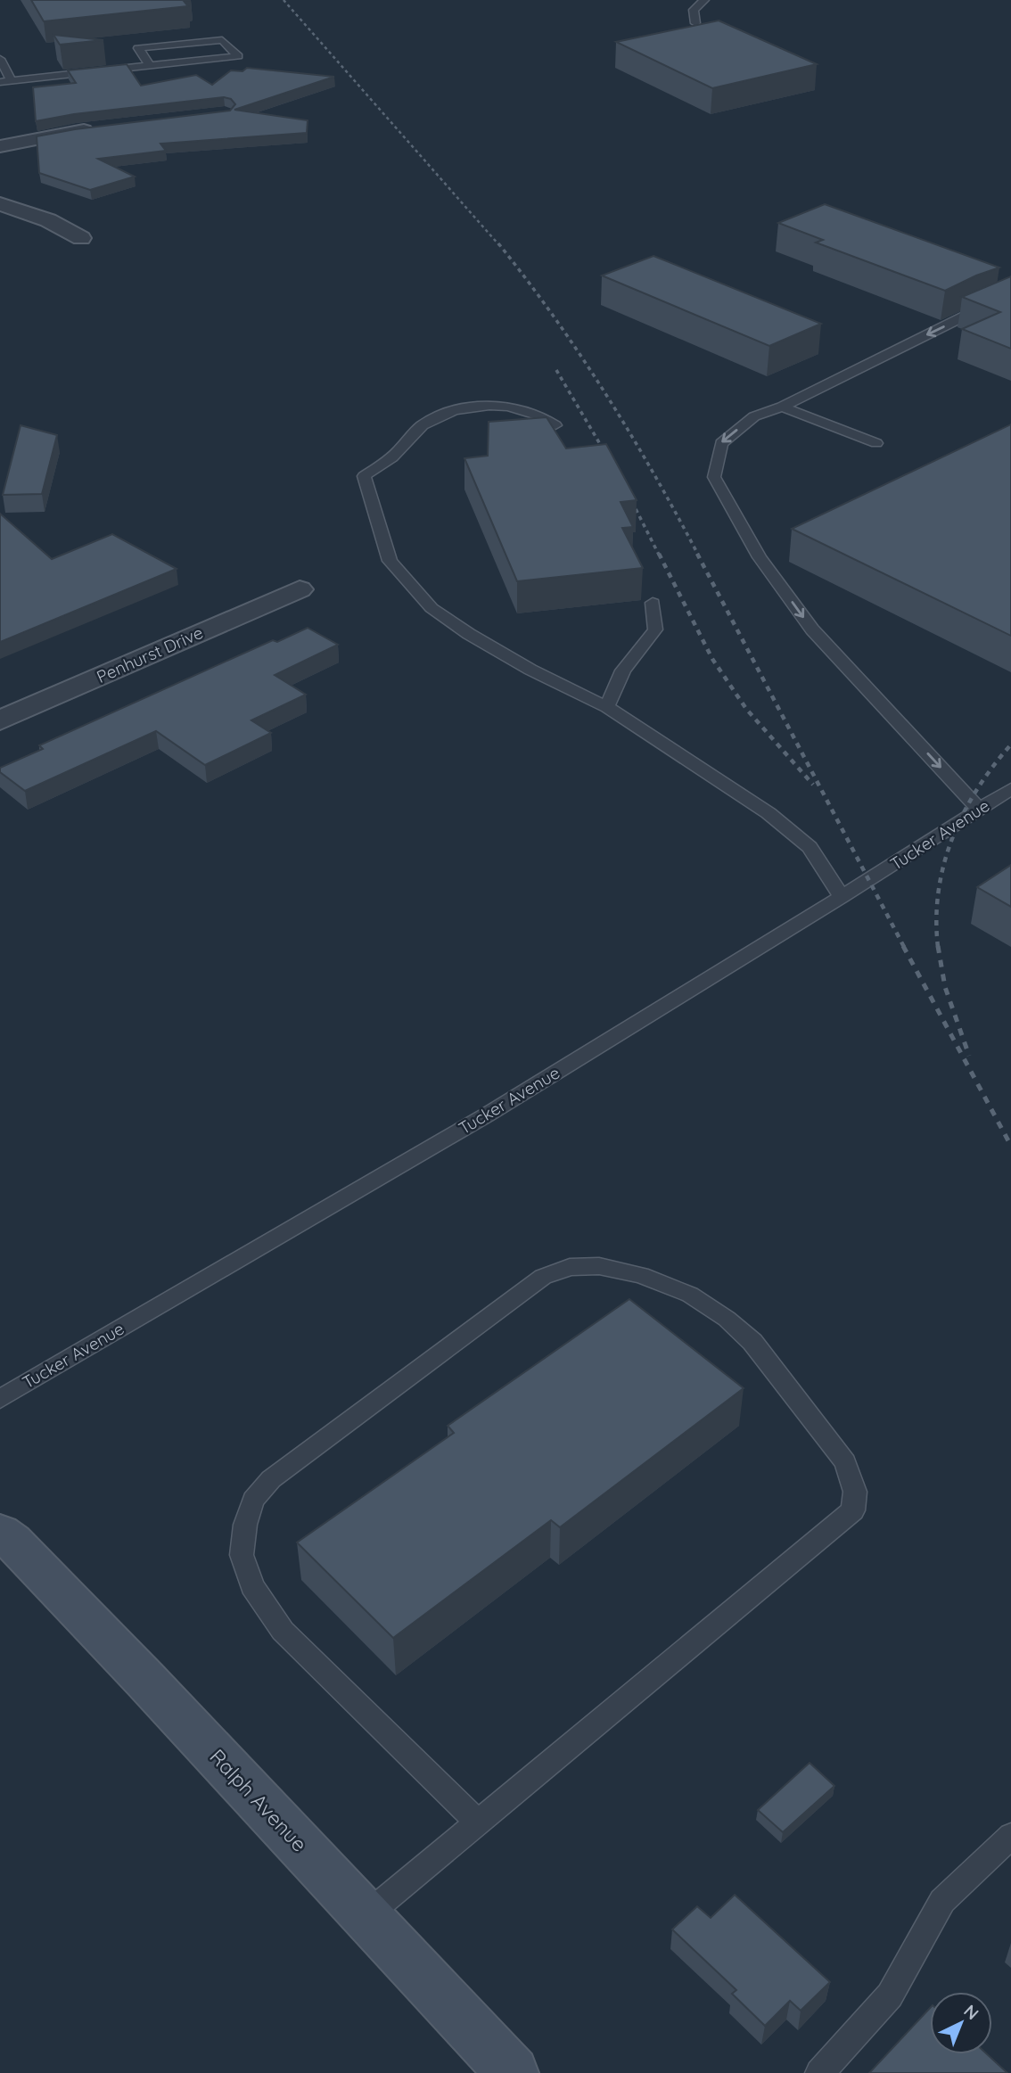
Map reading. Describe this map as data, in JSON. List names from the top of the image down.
{
  "streets": {
    "street": ["Penhurst Drive", "Ralph Avenue"],
    "lane": ["Tucker Avenue"]
  },
  "north": "top right"
}
